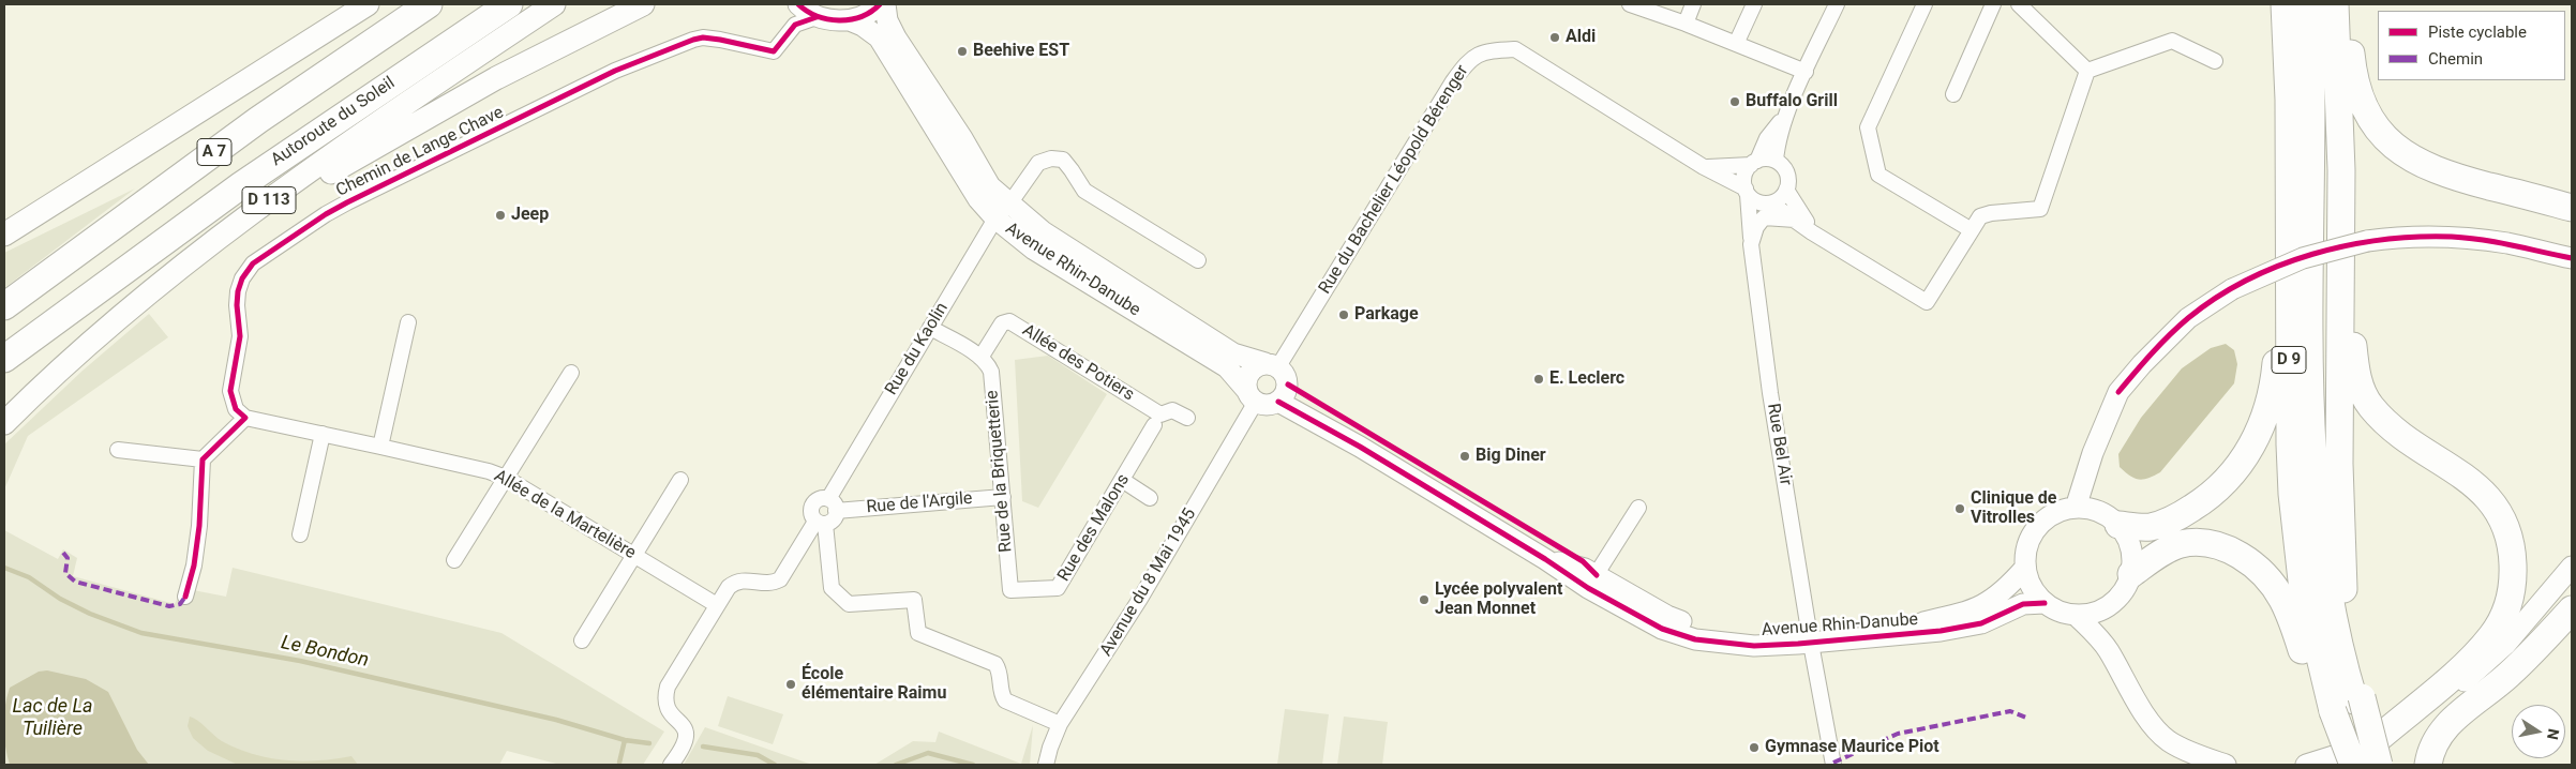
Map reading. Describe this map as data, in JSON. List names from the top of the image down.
{
  "streets": {
    "highway": ["Autoroute du Soleil", "A 7", "D 9"],
    "main road": ["D 113"],
    "street": [
      "Chemin de Lange Chave",
      "Rue du Bachelier Léopold Bérenger",
      "Avenue Rhin-Danube",
      "Rue du Kaolin",
      "Allée des Potiers",
      "Rue Bel Air",
      "Rue de la Briquetterie",
      "Rue de l'Argile",
      "Allée de la Martelière",
      "Rue des Malons",
      "Avenue du 8 Mai 1945"
    ]
  },
  "crossings": [
    ["Chemin de Lange Chave", "Allée de la Martelière"],
    ["Rue du Bachelier Léopold Bérenger", "Avenue Rhin-Danube"],
    ["Rue du Bachelier Léopold Bérenger", "Rue Bel Air"],
    ["Rue du Bachelier Léopold Bérenger", "Avenue du 8 Mai 1945"],
    ["Avenue Rhin-Danube", "Rue du Kaolin"],
    ["Avenue Rhin-Danube", "Rue Bel Air"],
    ["Avenue Rhin-Danube", "Avenue du 8 Mai 1945"],
    ["Rue du Kaolin", "Rue de l'Argile"],
    ["Allée des Potiers", "Rue de la Briquetterie"],
    ["Allée des Potiers", "Rue des Malons"],
    ["Rue de la Briquetterie", "Rue de l'Argile"],
    ["Rue de la Briquetterie", "Rue des Malons"]
  ],
  "water": ["Le Bondon", "Lac de La Tuilière"],
  "places": [
    "Aldi",
    "Beehive EST",
    "Buffalo Grill",
    "Jeep",
    "Parkage",
    "E. Leclerc",
    "Big Diner",
    "Clinique de Vitrolles",
    "Lycée polyvalent Jean Monnet",
    "École élémentaire Raimu",
    "Gymnase Maurice Piot"
  ],
  "legend": ["Piste cyclable", "Chemin"],
  "north": "right"
}
